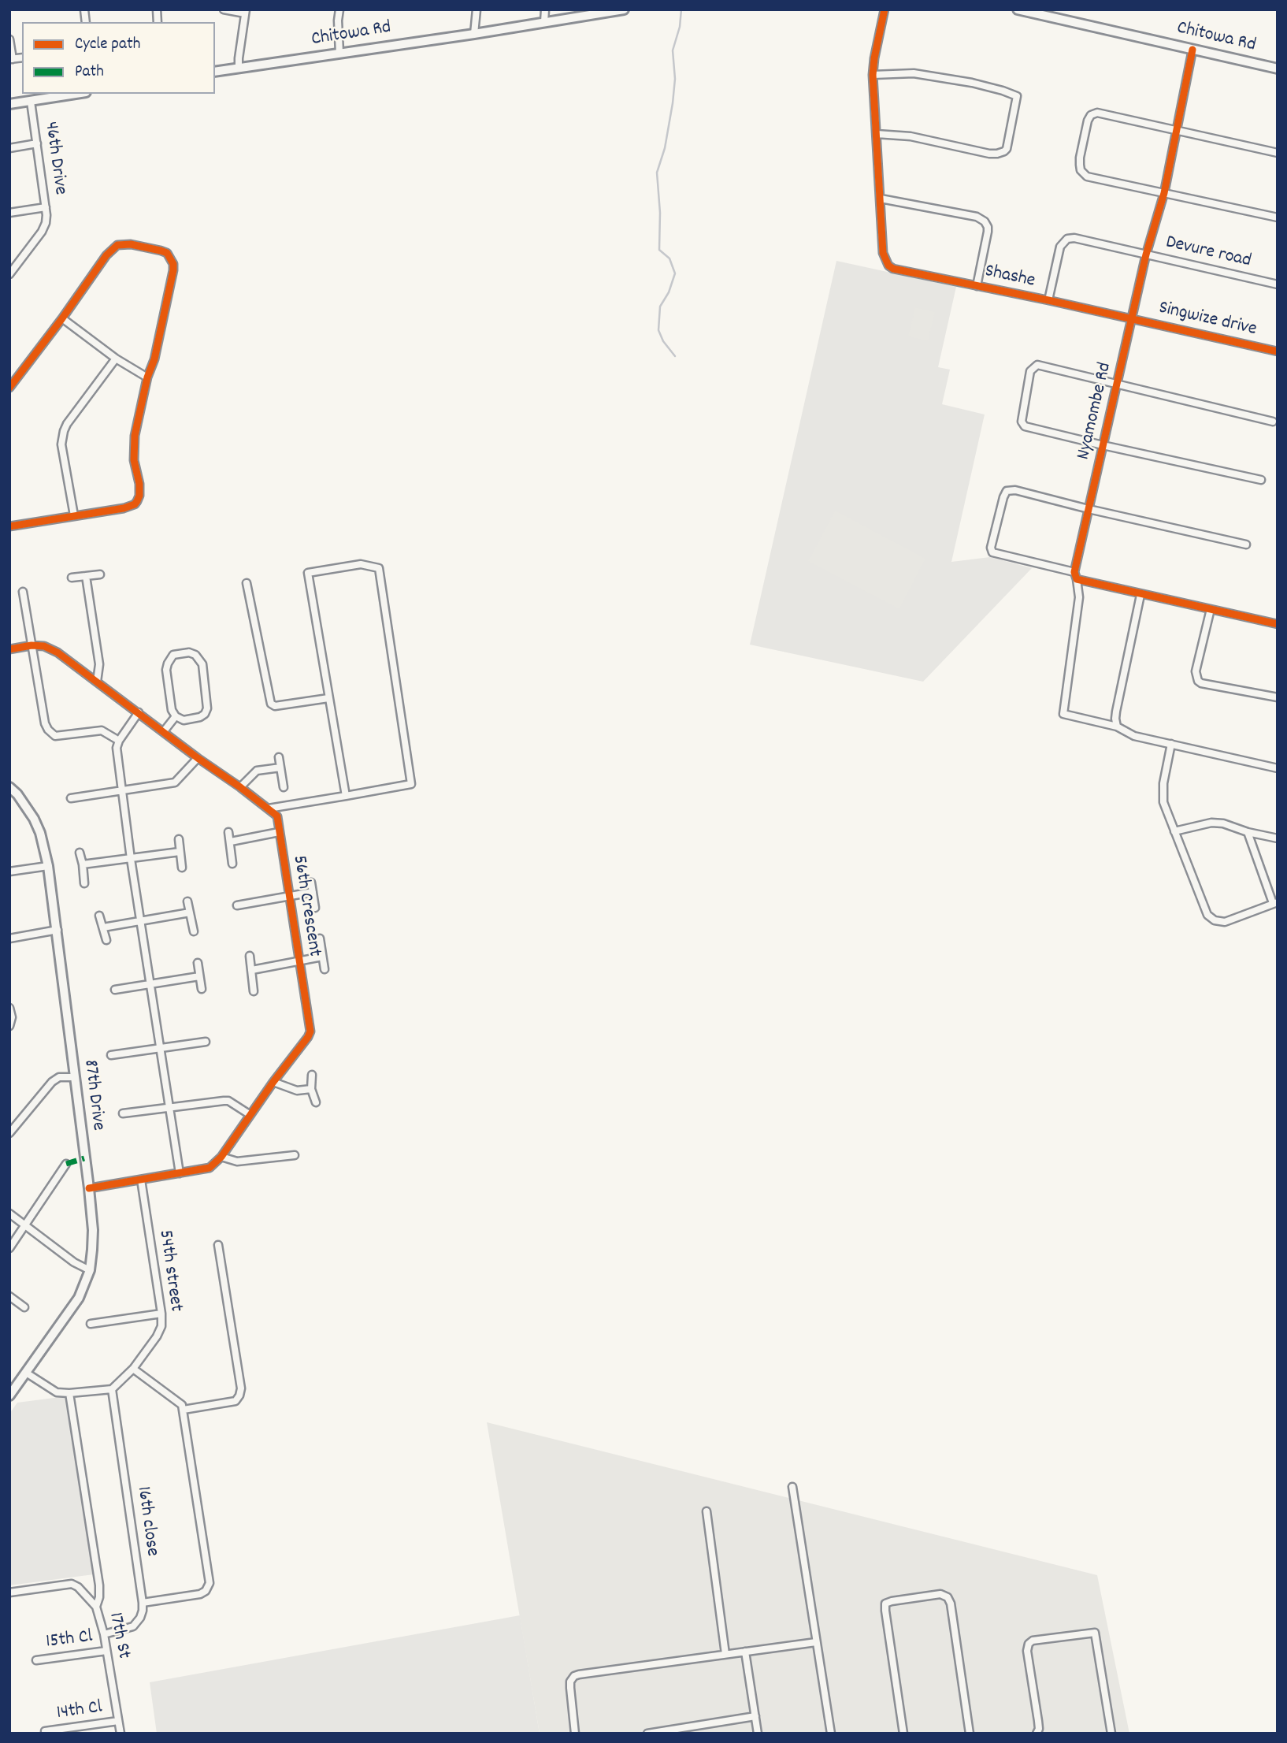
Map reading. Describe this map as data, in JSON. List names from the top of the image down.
{
  "streets": {
    "street": [
      "Chitowa Rd",
      "46th Drive",
      "Devure road",
      "Shashe",
      "Singwize drive",
      "Nyamombe Rd",
      "56th Crescent",
      "87th Drive",
      "54th street",
      "16th close",
      "17th St",
      "15th Cl",
      "14th Cl"
    ]
  },
  "crossings": [
    ["Chitowa Rd", "Nyamombe Rd"],
    ["Devure road", "Shashe"],
    ["Devure road", "Nyamombe Rd"],
    ["Shashe", "Singwize drive"],
    ["Shashe", "Nyamombe Rd"],
    ["Singwize drive", "Nyamombe Rd"],
    ["56th Crescent", "87th Drive"],
    ["56th Crescent", "54th street"],
    ["54th street", "16th close"],
    ["17th St", "15th Cl"],
    ["17th St", "14th Cl"]
  ],
  "legend": ["Cycle path", "Path"]
}
